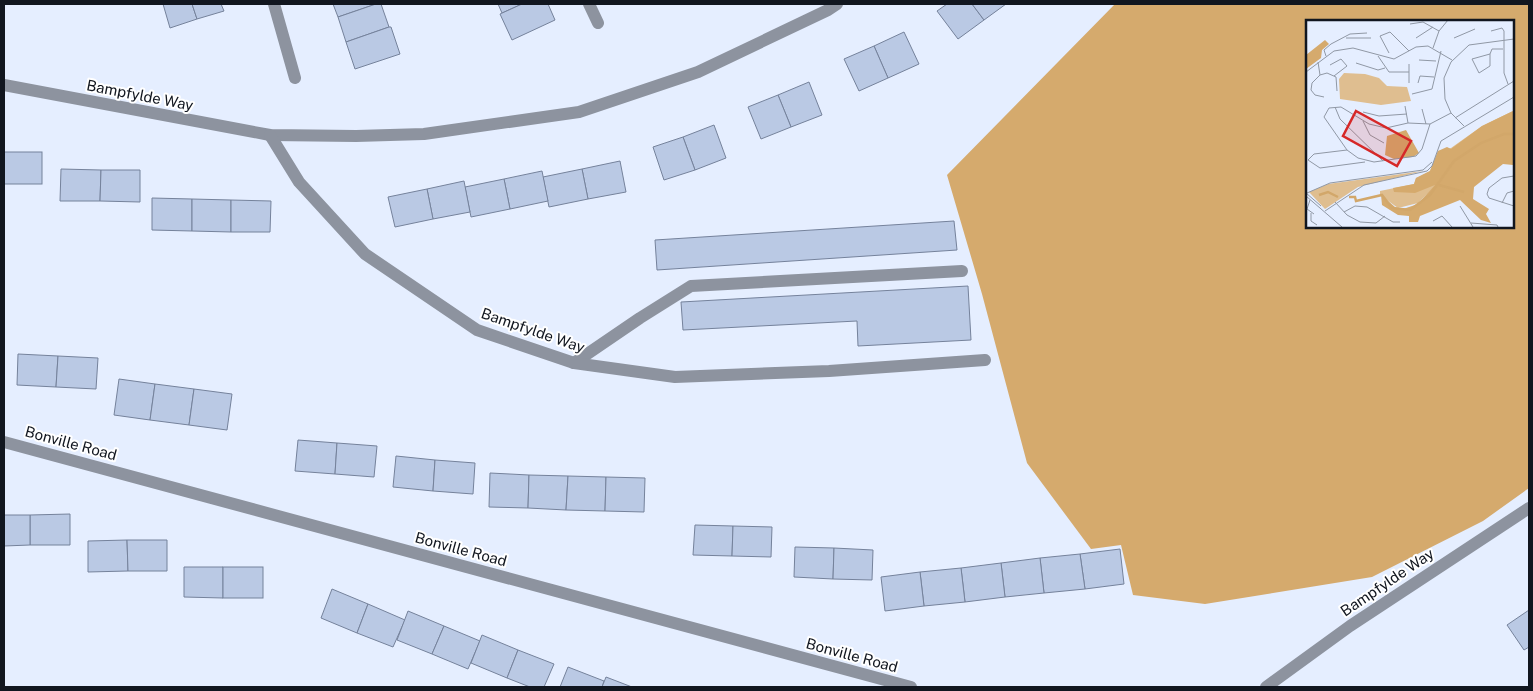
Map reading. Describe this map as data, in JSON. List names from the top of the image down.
{
  "streets": {
    "street": ["Bampfylde Way", "Bonville Road"]
  }
}
